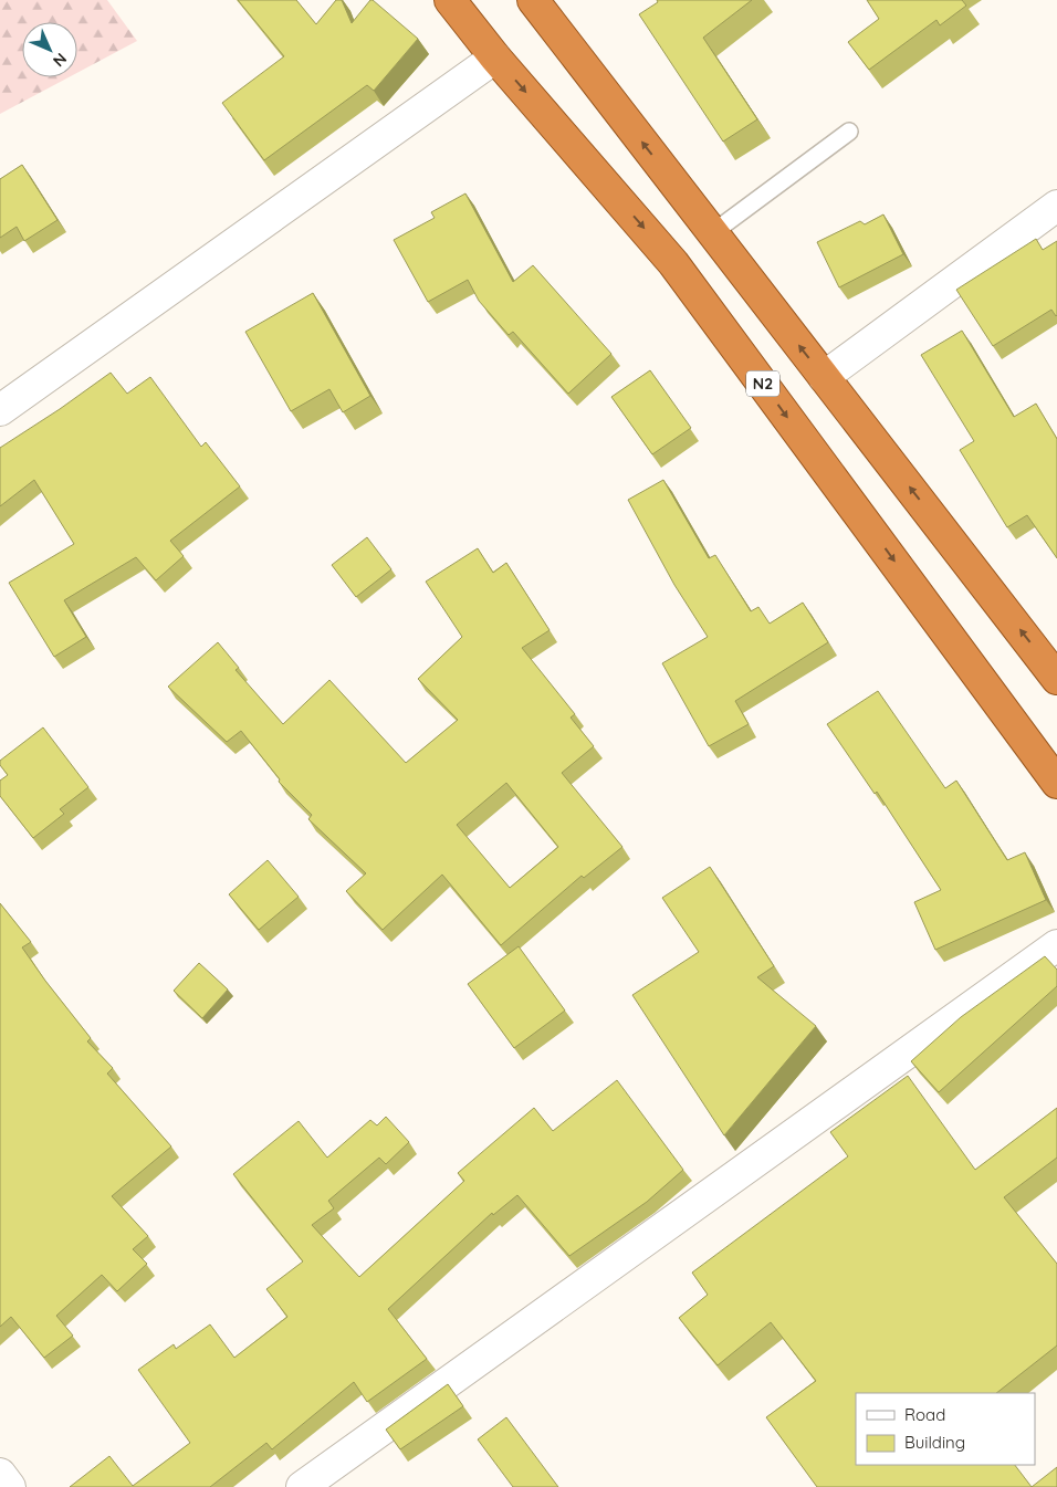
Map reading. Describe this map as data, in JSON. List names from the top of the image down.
{
  "streets": {
    "highway": ["N2"]
  },
  "legend": ["Road", "Building"],
  "north": "bottom right"
}
